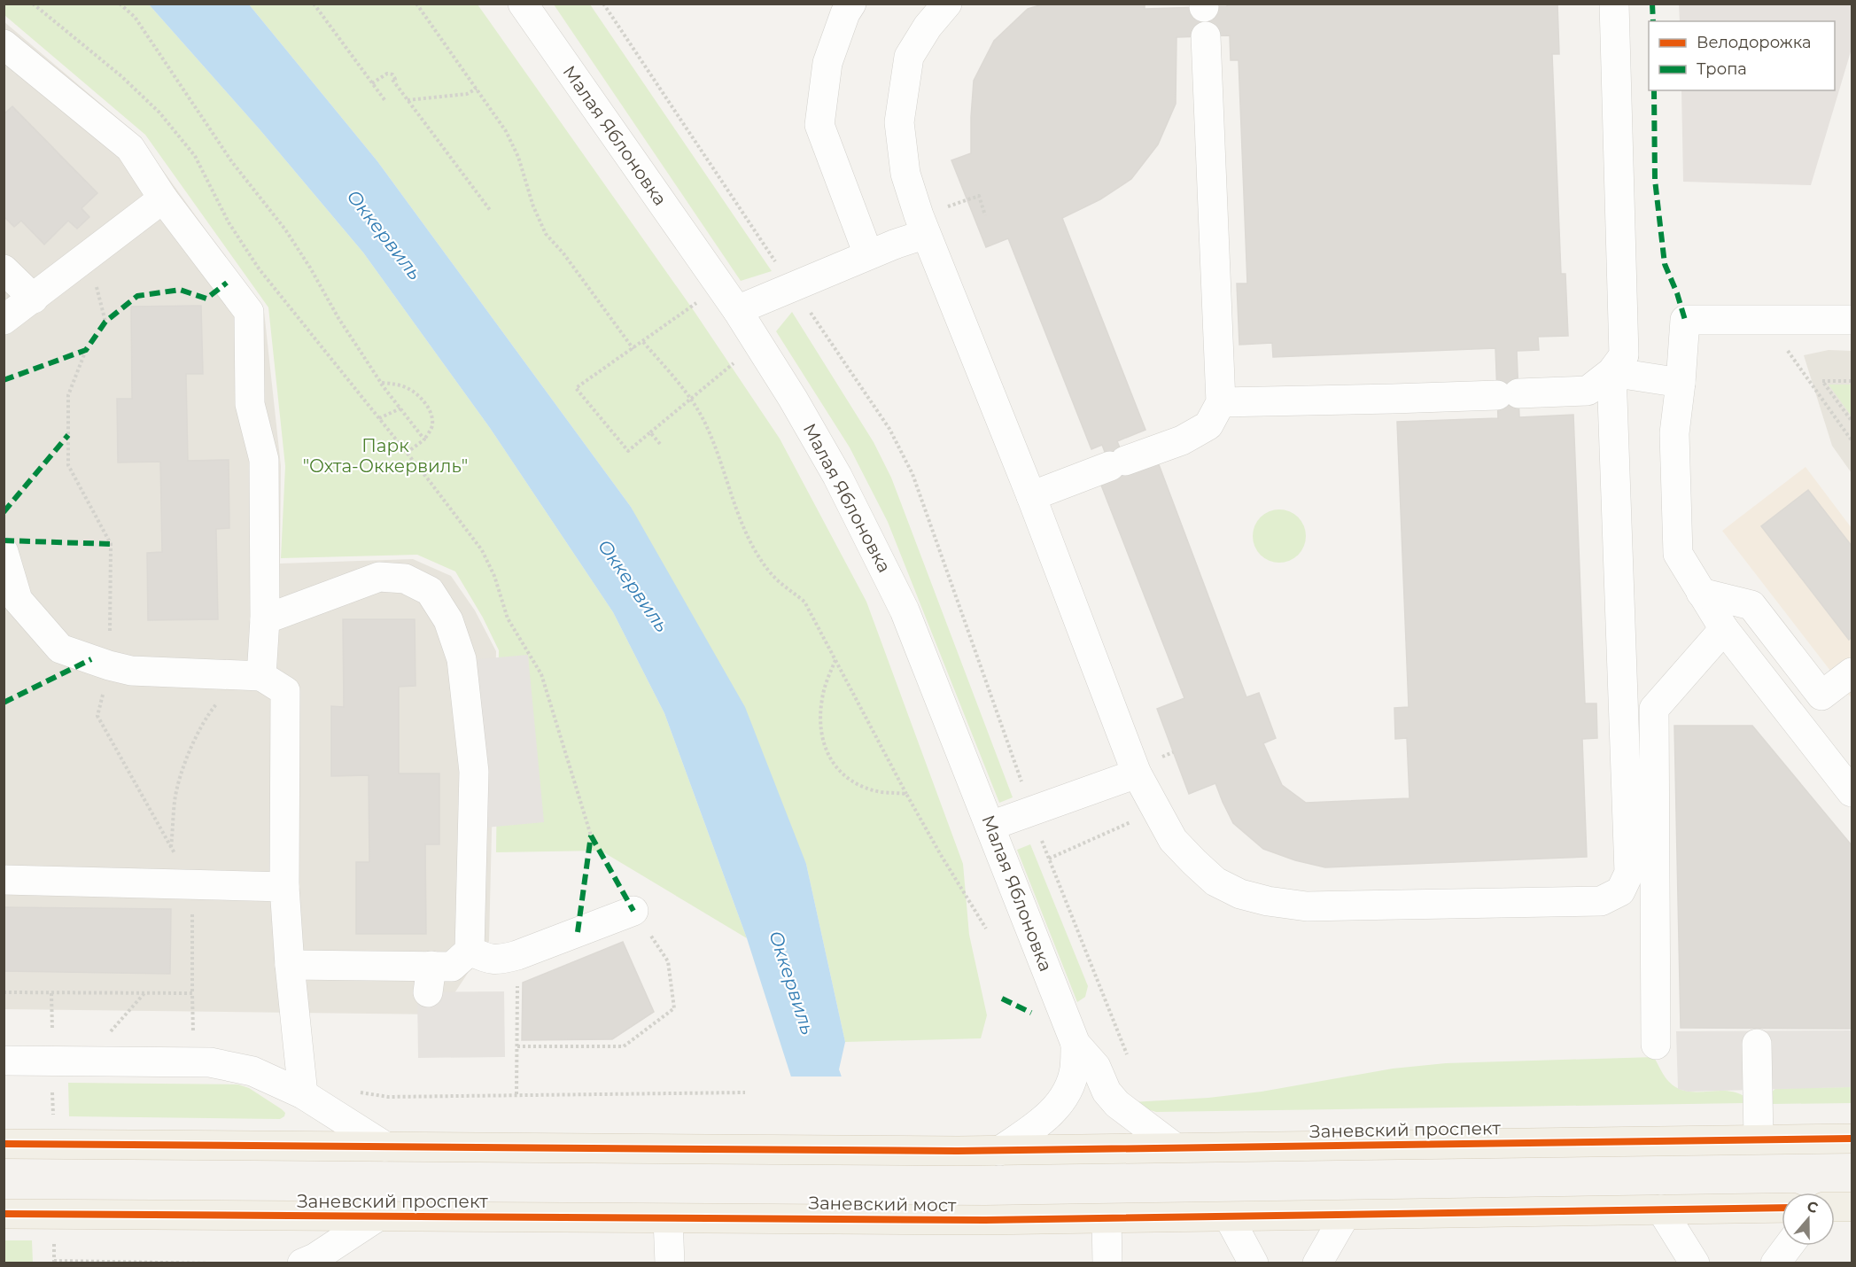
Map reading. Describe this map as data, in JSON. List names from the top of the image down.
{
  "streets": {
    "main road": ["Заневский проспект", "Заневский мост"],
    "street": ["Малая Яблоновка"]
  },
  "crossings": [
    ["Малая Яблоновка", "Заневский проспект"],
    ["Заневский проспект", "Заневский мост"]
  ],
  "water": ["Оккервиль"],
  "parks": ["Парк \"Охта-Оккервиль\""],
  "legend": ["Велодорожка", "Тропа"],
  "north": "top"
}
